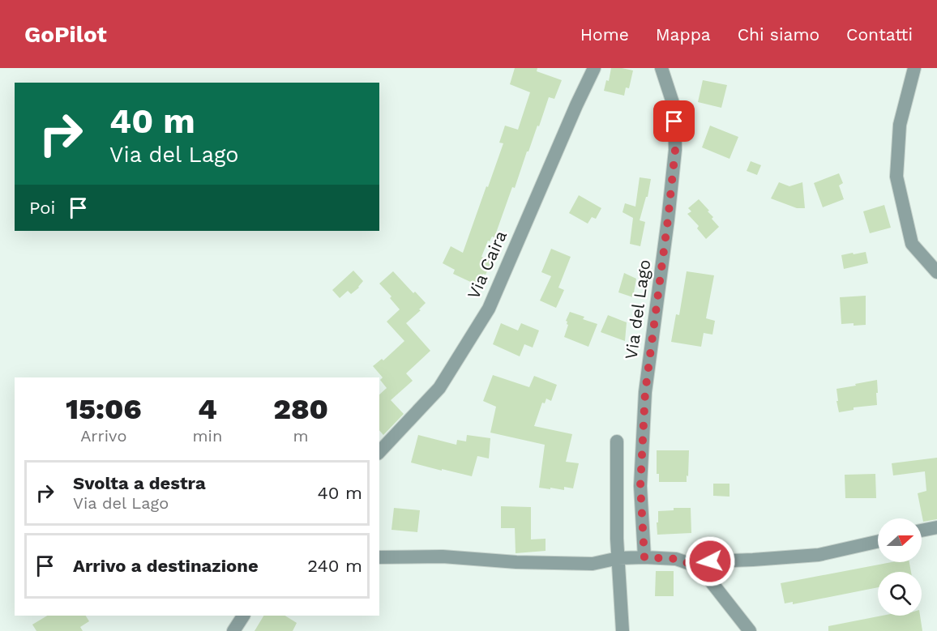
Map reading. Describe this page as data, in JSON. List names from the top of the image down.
{
  "streets": {
    "street": ["Via Caira", "Via del Lago"]
  },
  "north": "right",
  "page": {
    "header": "GoPilot",
    "nav": [
      "Home",
      "Mappa",
      "Chi siamo",
      "Contatti"
    ],
    "turn": ["40 m", "Via del Lago"],
    "then": "Poi",
    "eta": [
      "15:06",
      "Arrivo",
      "4",
      "min",
      "280",
      "m"
    ],
    "list": [
      {
        "name": "Svolta a destra",
        "note": "Via del Lago",
        "value": "40 m"
      },
      {
        "name": "Arrivo a destinazione",
        "value": "240 m"
      }
    ]
  }
}
